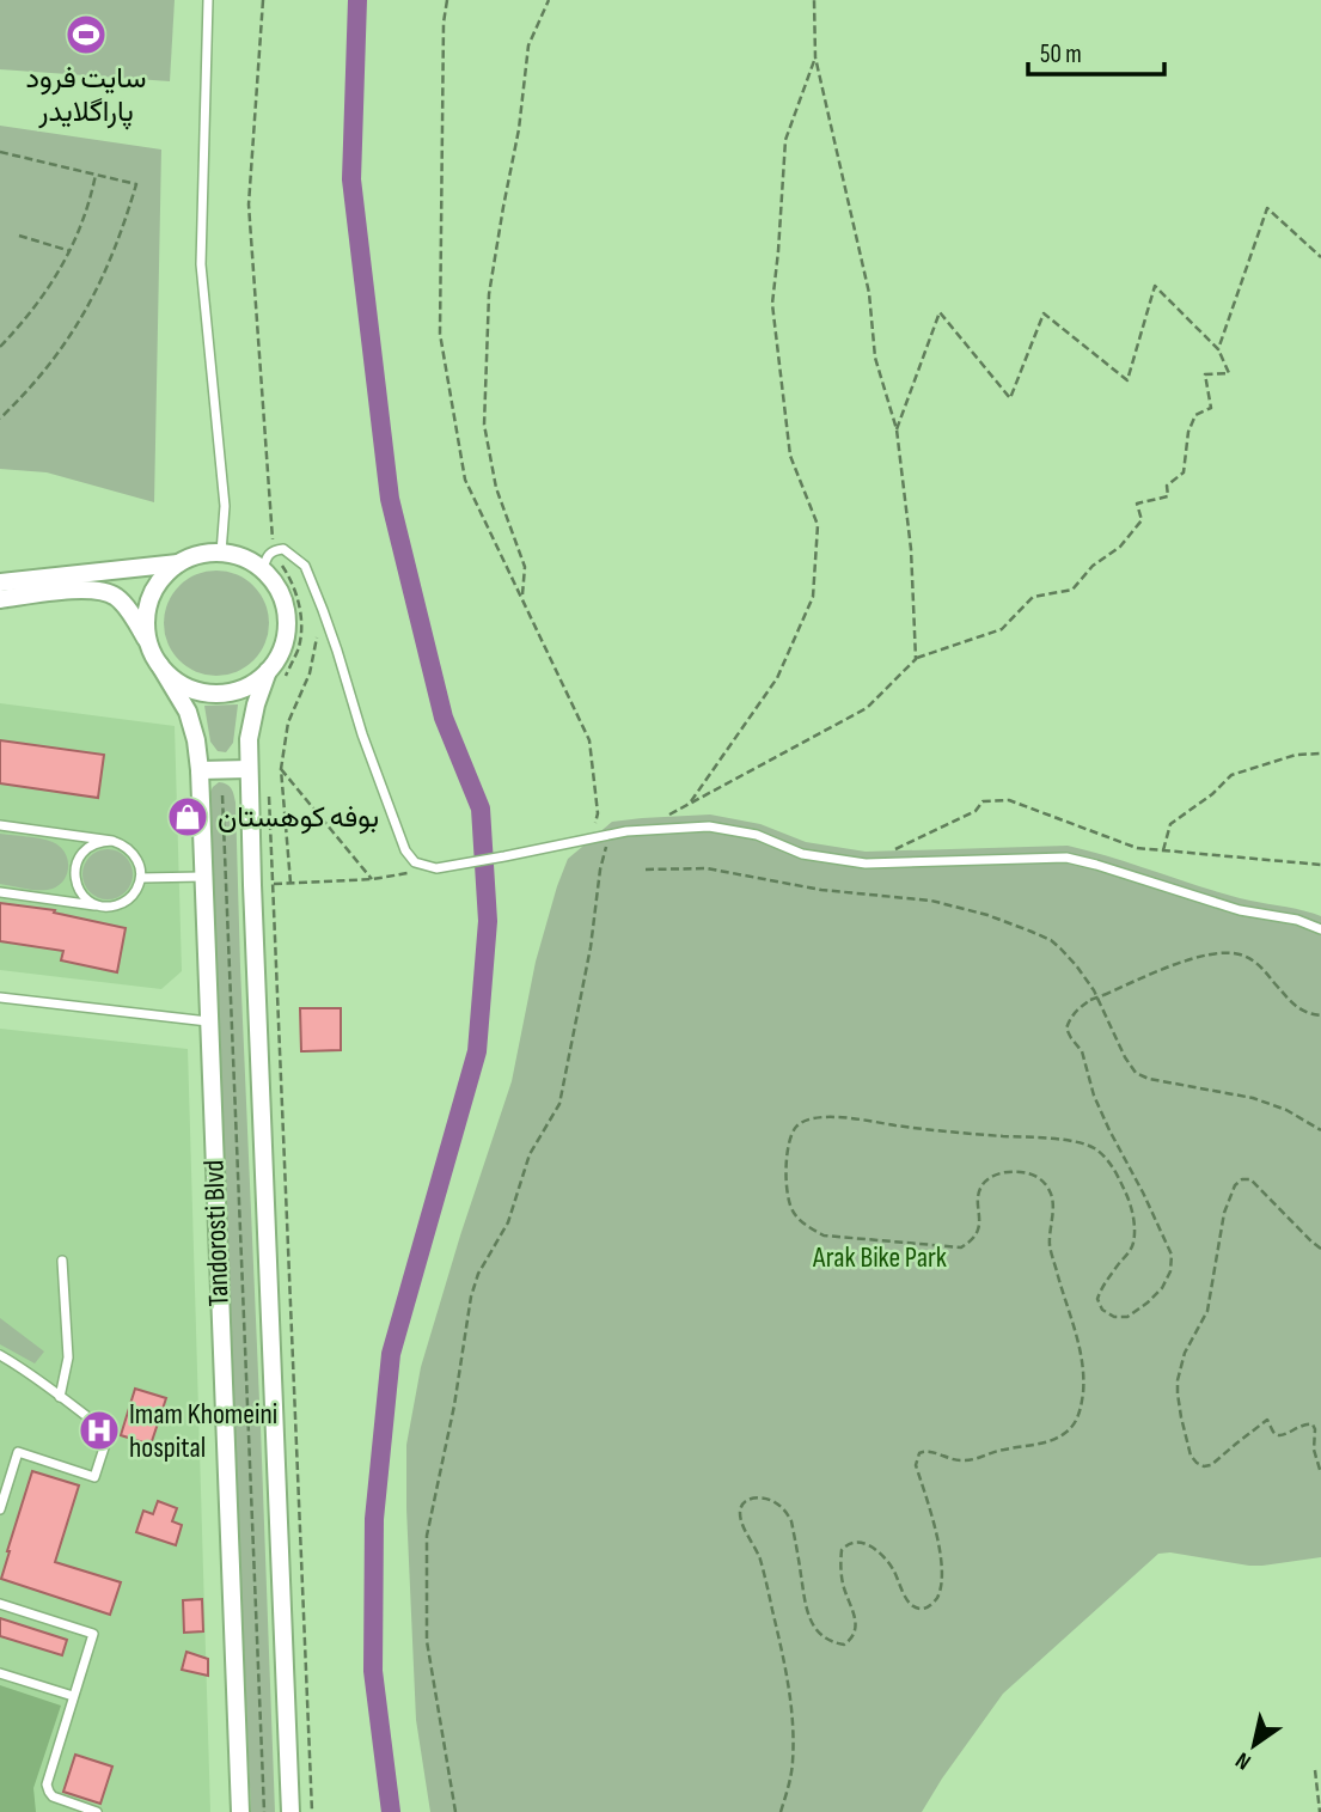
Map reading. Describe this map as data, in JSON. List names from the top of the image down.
{
  "streets": {
    "street": ["Tandorosti Blvd"]
  },
  "parks": ["Arak Bike Park"],
  "places": {
    "sports": ["سایت فرود پاراگلایدر"],
    "shop": ["بوفه کوهستان"],
    "hospital": ["Imam Khomeini hospital"]
  },
  "scale_bar": "50 m",
  "north": "bottom left"
}
